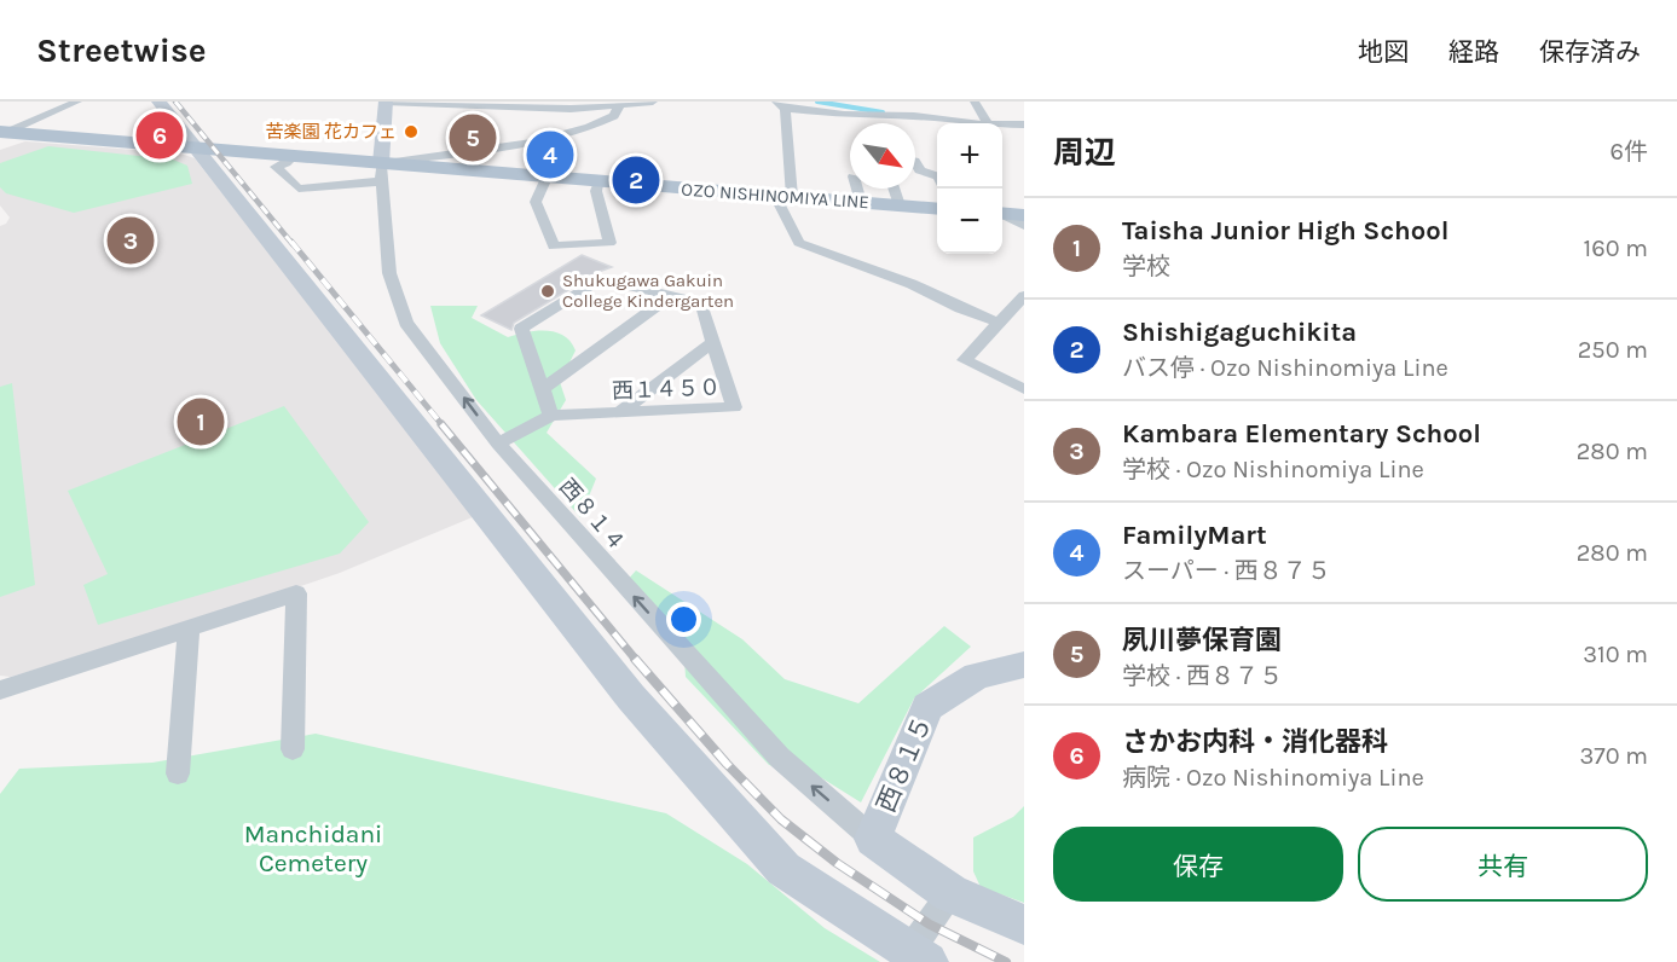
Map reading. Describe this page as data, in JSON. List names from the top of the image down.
{
  "streets": {
    "main road": ["OZO NISHINOMIYA LINE"],
    "street": ["西１４５０", "西８１４", "西８１５"]
  },
  "crossings": [
    ["OZO NISHINOMIYA LINE", "西８１４"],
    ["西１４５０", "西８１４"],
    ["西８１４", "西８１５"]
  ],
  "parks": ["Manchidani Cemetery"],
  "places": ["苦楽園 花カフェ", "Shukugawa Gakuin College Kindergarten"],
  "north": "bottom right",
  "page": {
    "header": "Streetwise",
    "nav": ["地図", "経路", "保存済み"],
    "heading": ["周辺", "6件"],
    "pins": [
      "6",
      "5",
      "4",
      "2",
      "3",
      "1"
    ],
    "map_buttons": ["+", "−"],
    "list": [
      {
        "mark": "1",
        "name": "Taisha Junior High School",
        "note": "学校",
        "value": "160 m"
      },
      {
        "mark": "2",
        "name": "Shishigaguchikita",
        "note": "バス停 · Ozo Nishinomiya Line",
        "value": "250 m"
      },
      {
        "mark": "3",
        "name": "Kambara Elementary School",
        "note": "学校 · Ozo Nishinomiya Line",
        "value": "280 m"
      },
      {
        "mark": "4",
        "name": "FamilyMart",
        "note": "スーパー · 西８７５",
        "value": "280 m"
      },
      {
        "mark": "5",
        "name": "夙川夢保育園",
        "note": "学校 · 西８７５",
        "value": "310 m"
      },
      {
        "mark": "6",
        "name": "さかお内科・消化器科",
        "note": "病院 · Ozo Nishinomiya Line",
        "value": "370 m"
      }
    ],
    "buttons": ["保存", "共有"]
  }
}
